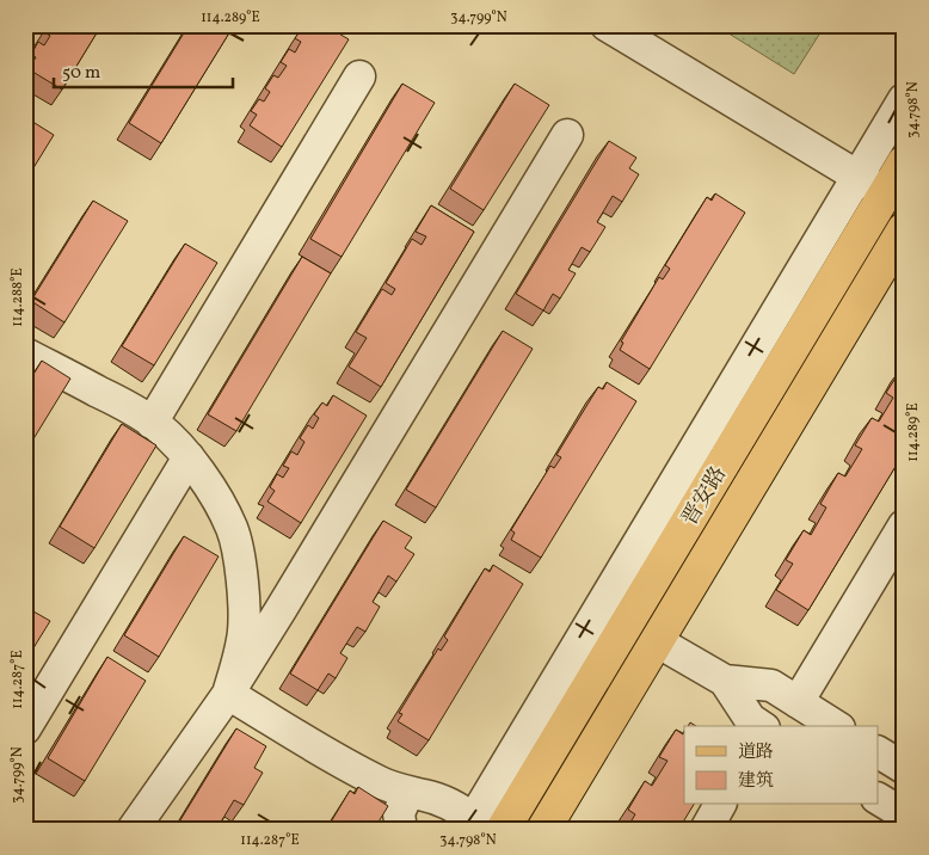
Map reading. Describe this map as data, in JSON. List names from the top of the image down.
{
  "streets": {
    "main road": ["晋安路"]
  },
  "legend": ["道路", "建筑"],
  "scale_bar": "50 m",
  "coordinates": [
    "114.289°E",
    "34.799°N",
    "34.798°N",
    "114.288°E",
    "114.287°E"
  ]
}
